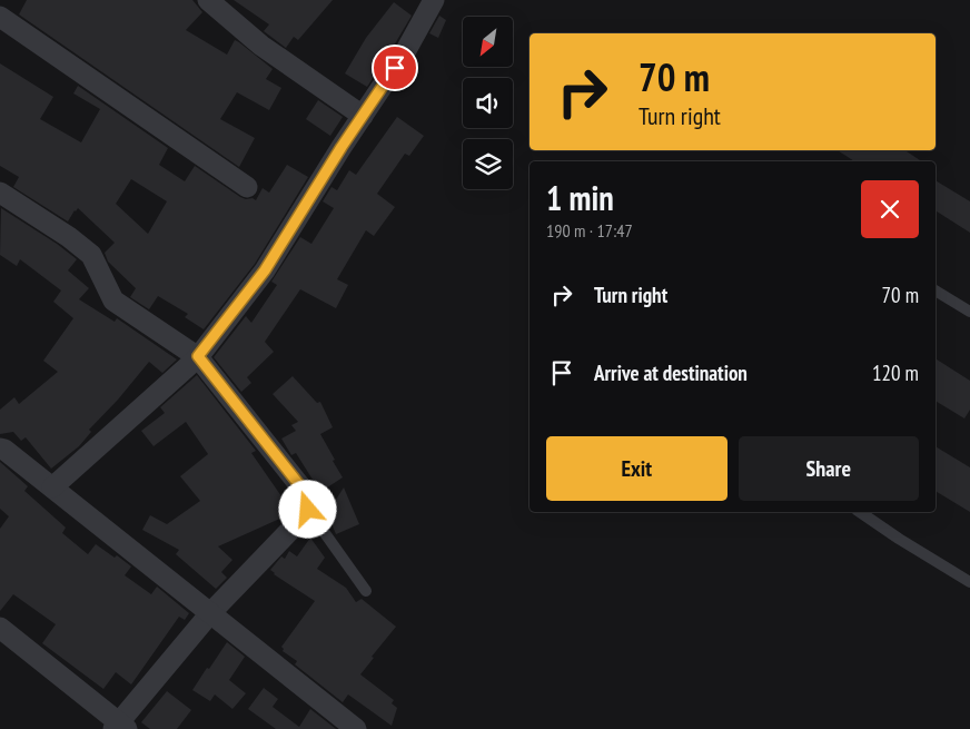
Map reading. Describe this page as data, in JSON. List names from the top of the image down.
{
  "north": "bottom left",
  "page": {
    "turn": ["70 m", "Turn right"],
    "heading": ["1 min", "190 m · 17:47"],
    "list": [
      {
        "name": "Turn right",
        "value": "70 m"
      },
      {
        "name": "Arrive at destination",
        "value": "120 m"
      }
    ],
    "buttons": ["Exit", "Share"]
  }
}
